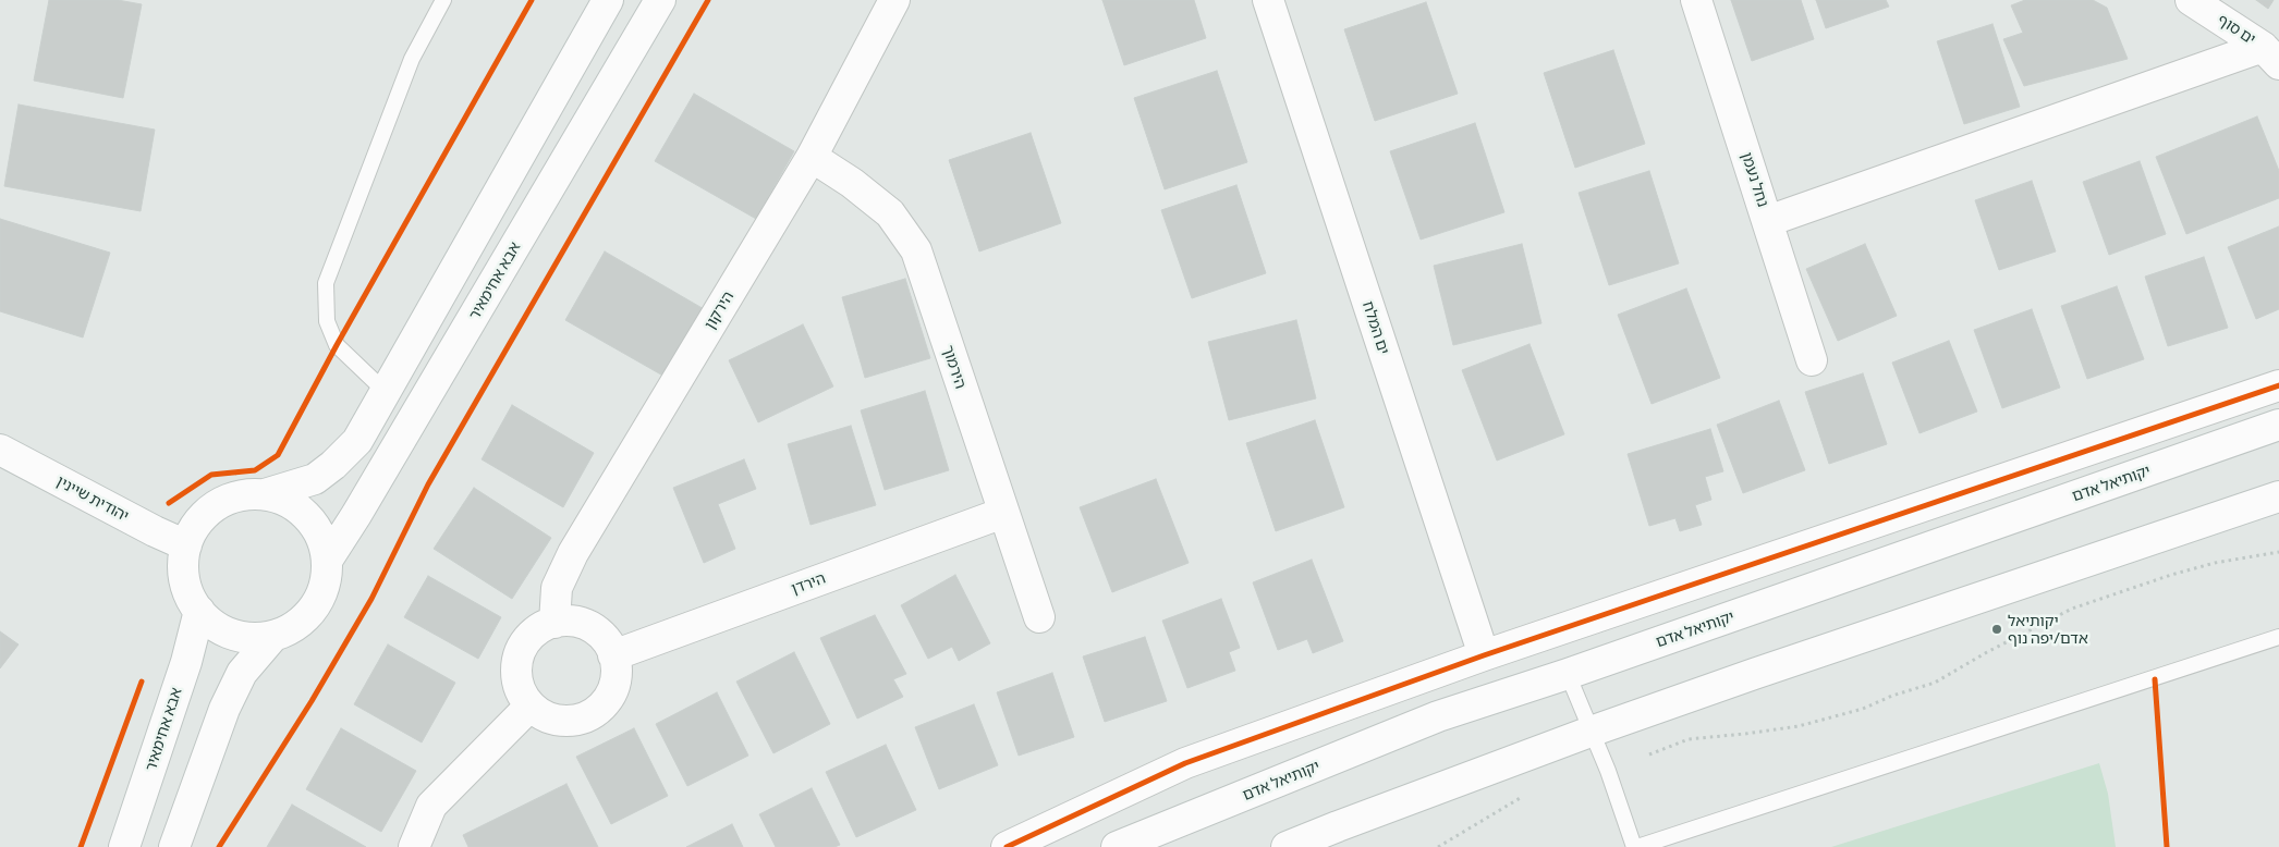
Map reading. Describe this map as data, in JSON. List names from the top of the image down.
{
  "streets": {
    "street": [
      "ים סוף",
      "נחל נעמן",
      "אבא אחימאיר",
      "הירקון",
      "ים המלח",
      "הירמוך",
      "יקותיאל אדם",
      "יהודית שיינין",
      "הירדן"
    ]
  },
  "crossings": [
    ["אבא אחימאיר", "יהודית שיינין"],
    ["הירקון", "הירמוך"],
    ["הירקון", "הירדן"],
    ["הירמוך", "הירדן"]
  ],
  "places": ["יקותיאל אדם/יפה נוף"]
}
